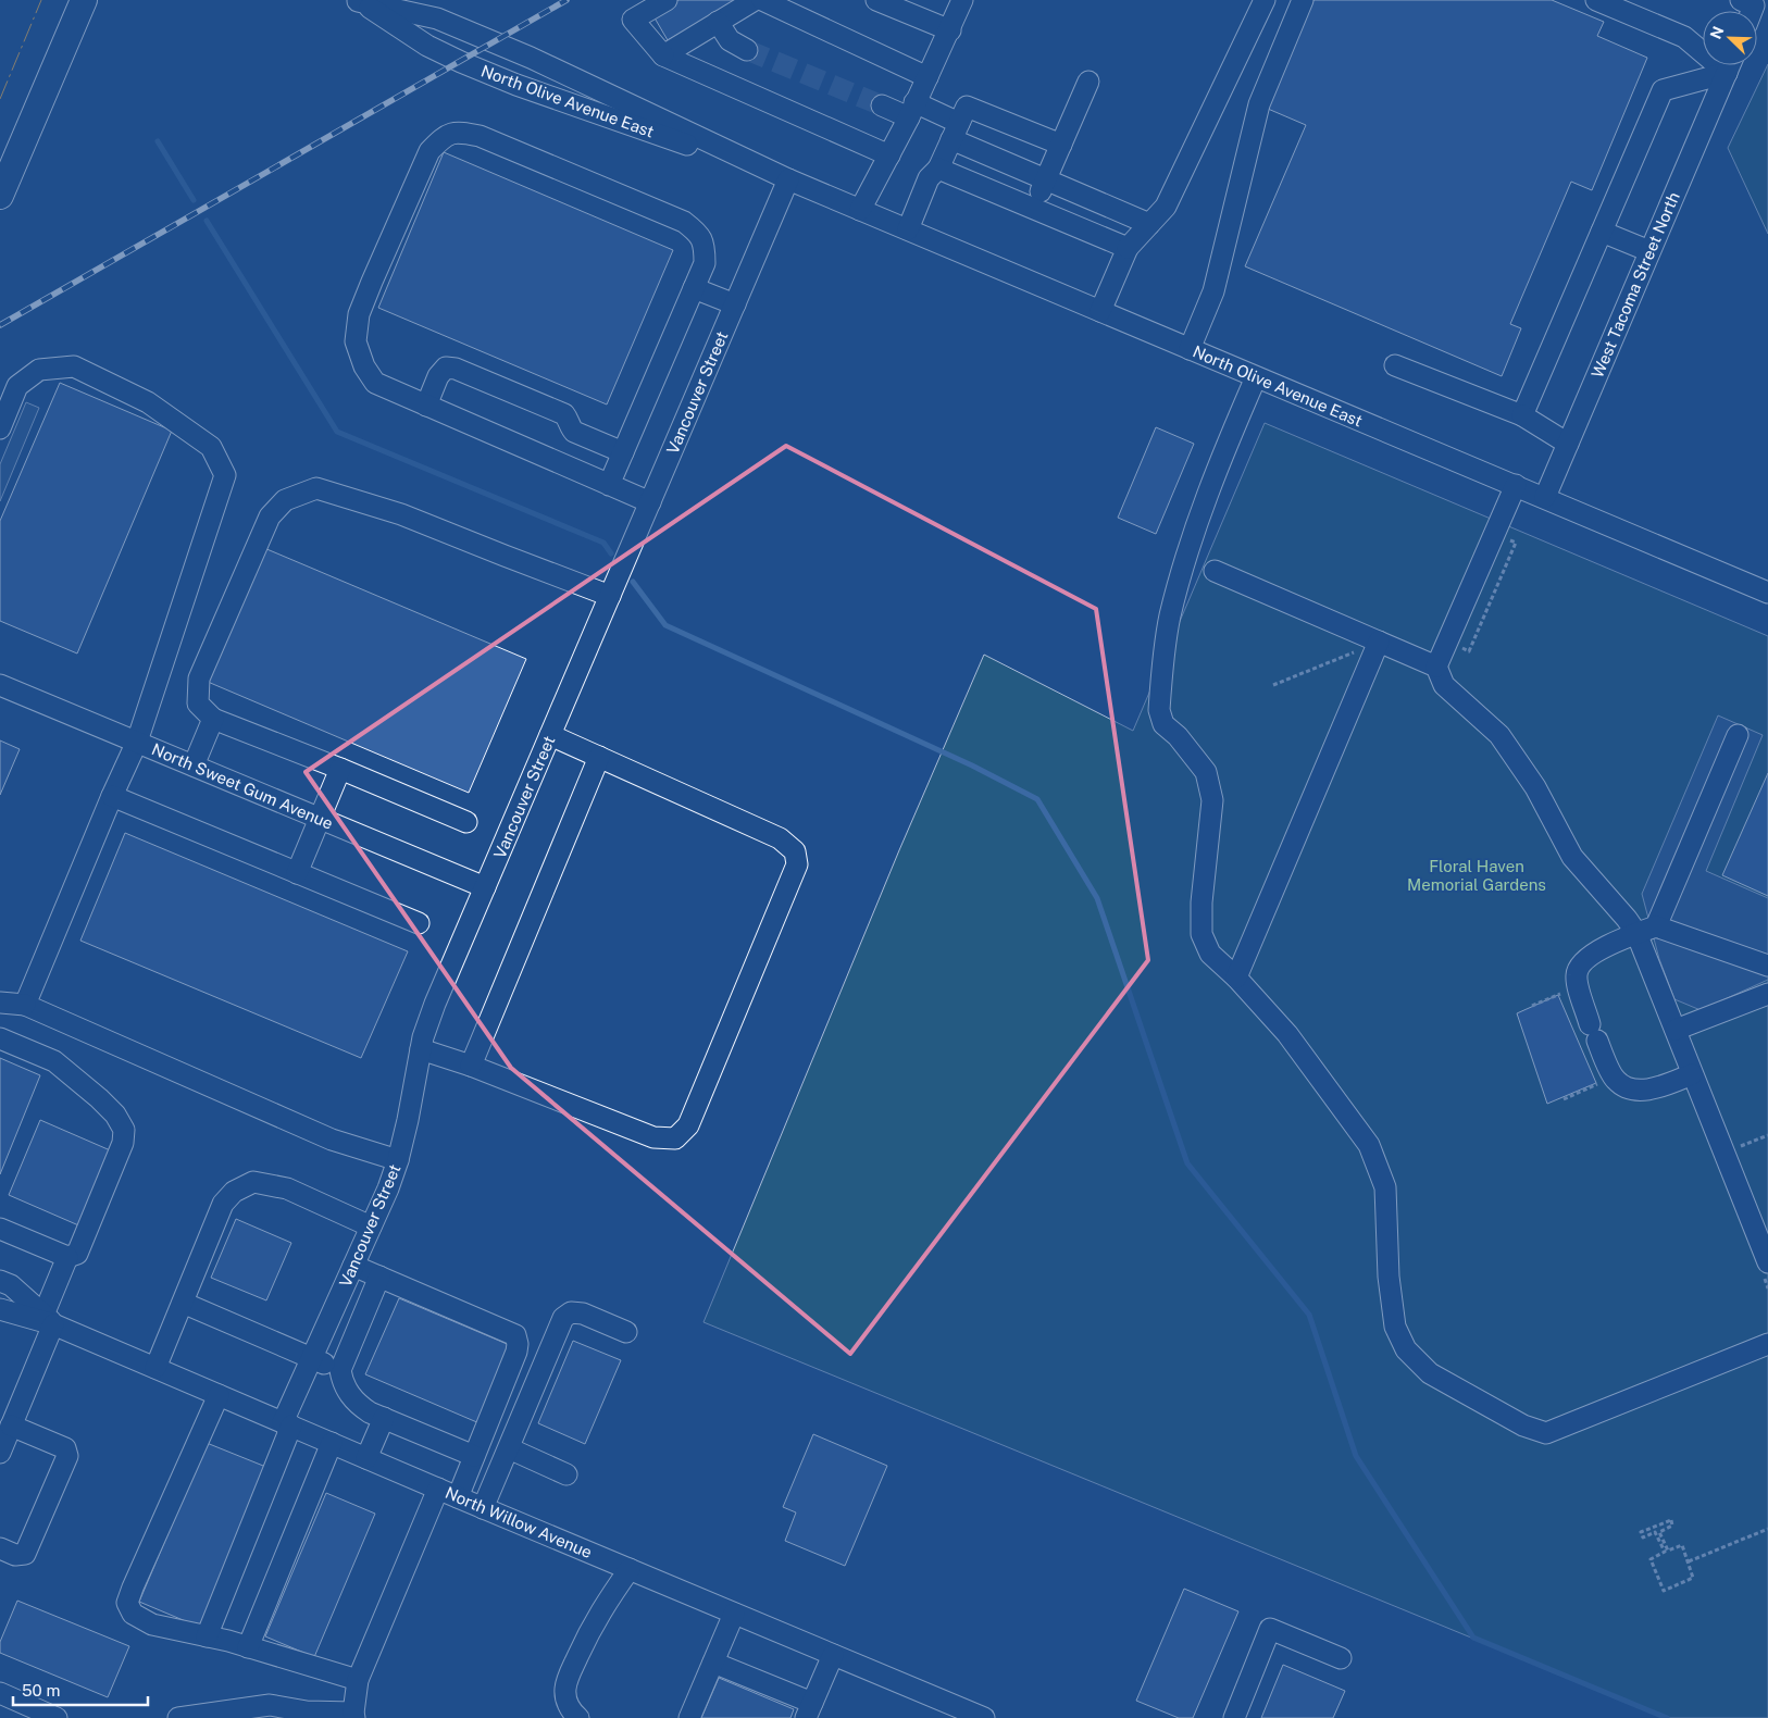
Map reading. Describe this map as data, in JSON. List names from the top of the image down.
{
  "streets": {
    "street": [
      "North Olive Avenue East",
      "West Tacoma Street North",
      "Vancouver Street",
      "North Sweet Gum Avenue",
      "North Willow Avenue"
    ]
  },
  "crossings": [
    ["North Olive Avenue East", "West Tacoma Street North"],
    ["North Olive Avenue East", "Vancouver Street"],
    ["Vancouver Street", "North Sweet Gum Avenue"],
    ["Vancouver Street", "North Willow Avenue"]
  ],
  "parks": ["Floral Haven Memorial Gardens"],
  "scale_bar": "50 m",
  "north": "top left"
}
